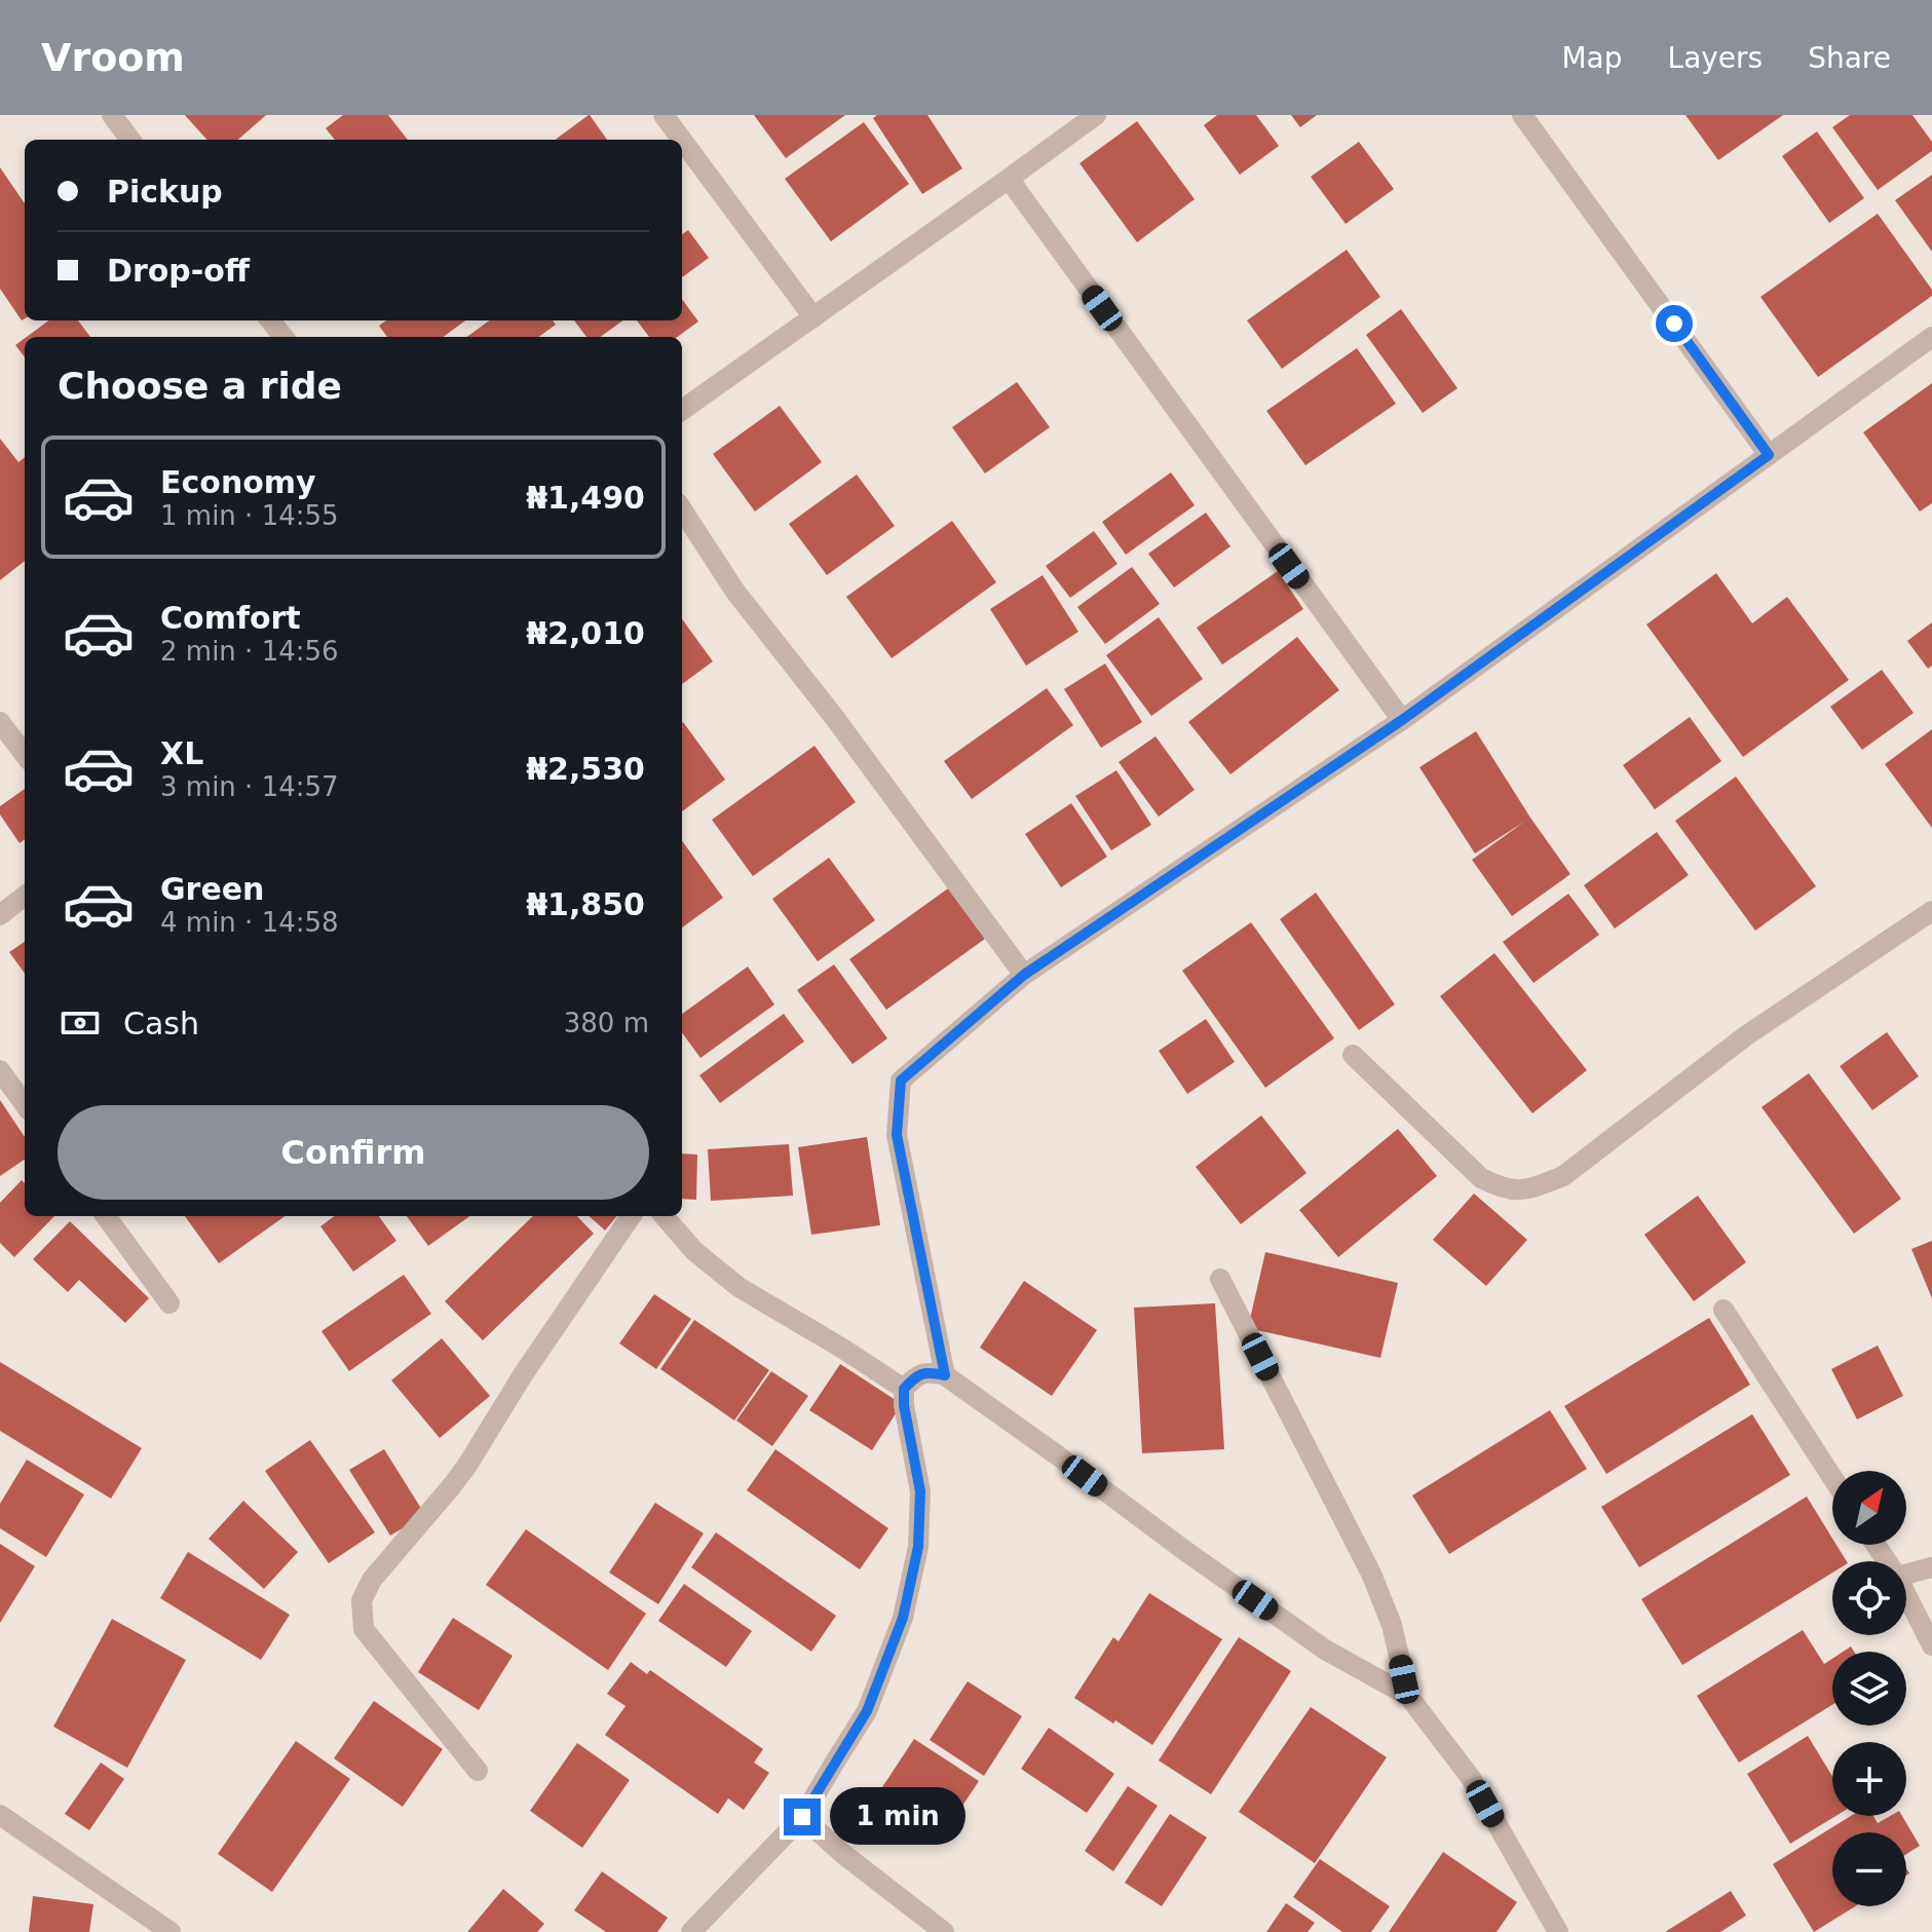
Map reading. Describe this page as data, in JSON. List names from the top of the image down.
{
  "north": "top right",
  "page": {
    "header": "Vroom",
    "nav": ["Map", "Layers", "Share"],
    "banner": ["Pickup", "Drop-off"],
    "heading": "Choose a ride",
    "list": [
      {
        "name": "Economy",
        "note": "1 min · 14:55",
        "value": "₦1,490"
      },
      {
        "name": "Comfort",
        "note": "2 min · 14:56",
        "value": "₦2,010"
      },
      {
        "name": "XL",
        "note": "3 min · 14:57",
        "value": "₦2,530"
      },
      {
        "name": "Green",
        "note": "4 min · 14:58",
        "value": "₦1,850"
      }
    ],
    "pay": ["Cash", "380 m"],
    "buttons": "Confirm",
    "map_buttons": ["+", "−"],
    "bubble": "1 min"
  }
}
